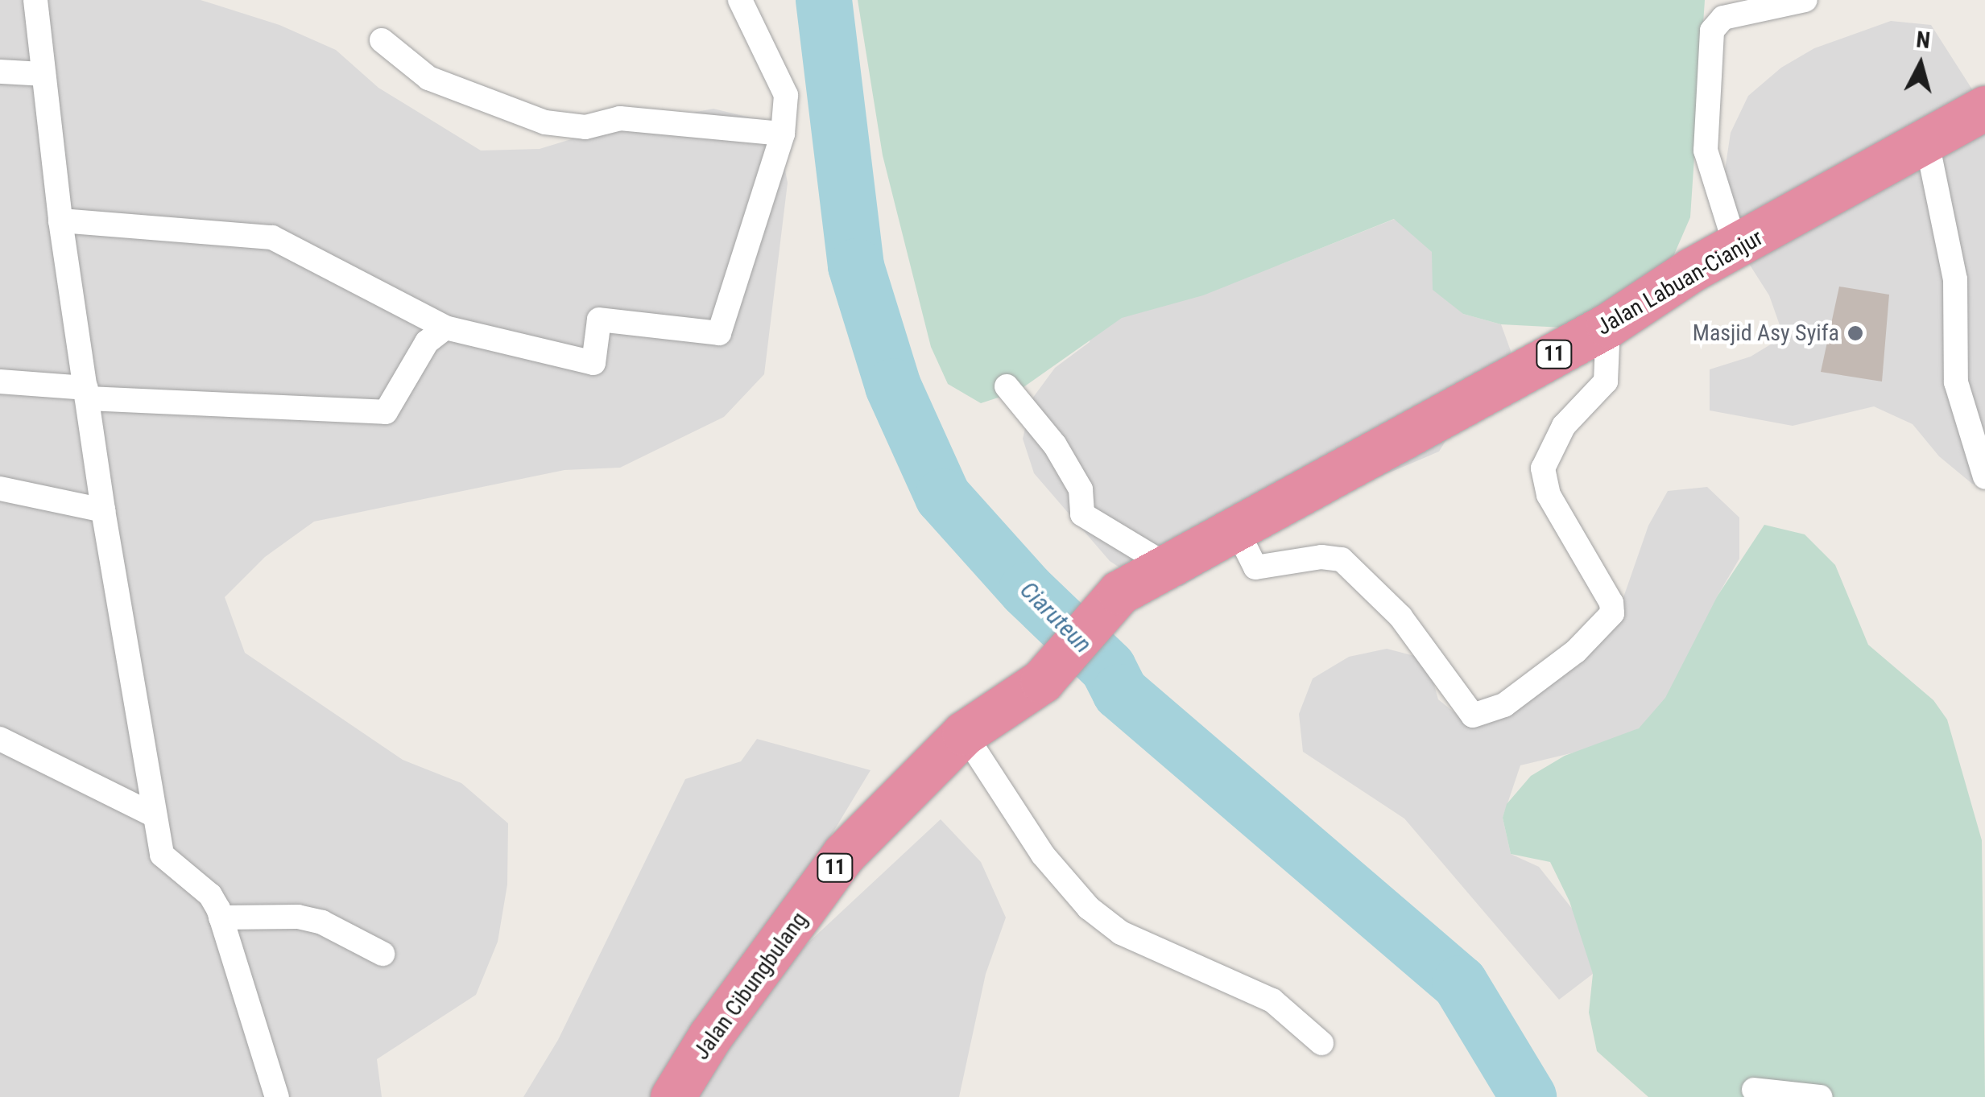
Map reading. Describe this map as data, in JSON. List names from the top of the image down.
{
  "streets": {
    "highway": ["Jalan Labuan-Cianjur", "11", "Jalan Cibungbulang"]
  },
  "crossings": [
    ["Jalan Labuan-Cianjur", "Jalan Cibungbulang"]
  ],
  "water": ["Ciaruteun"],
  "places": ["Masjid Asy Syifa"],
  "north": "top"
}
